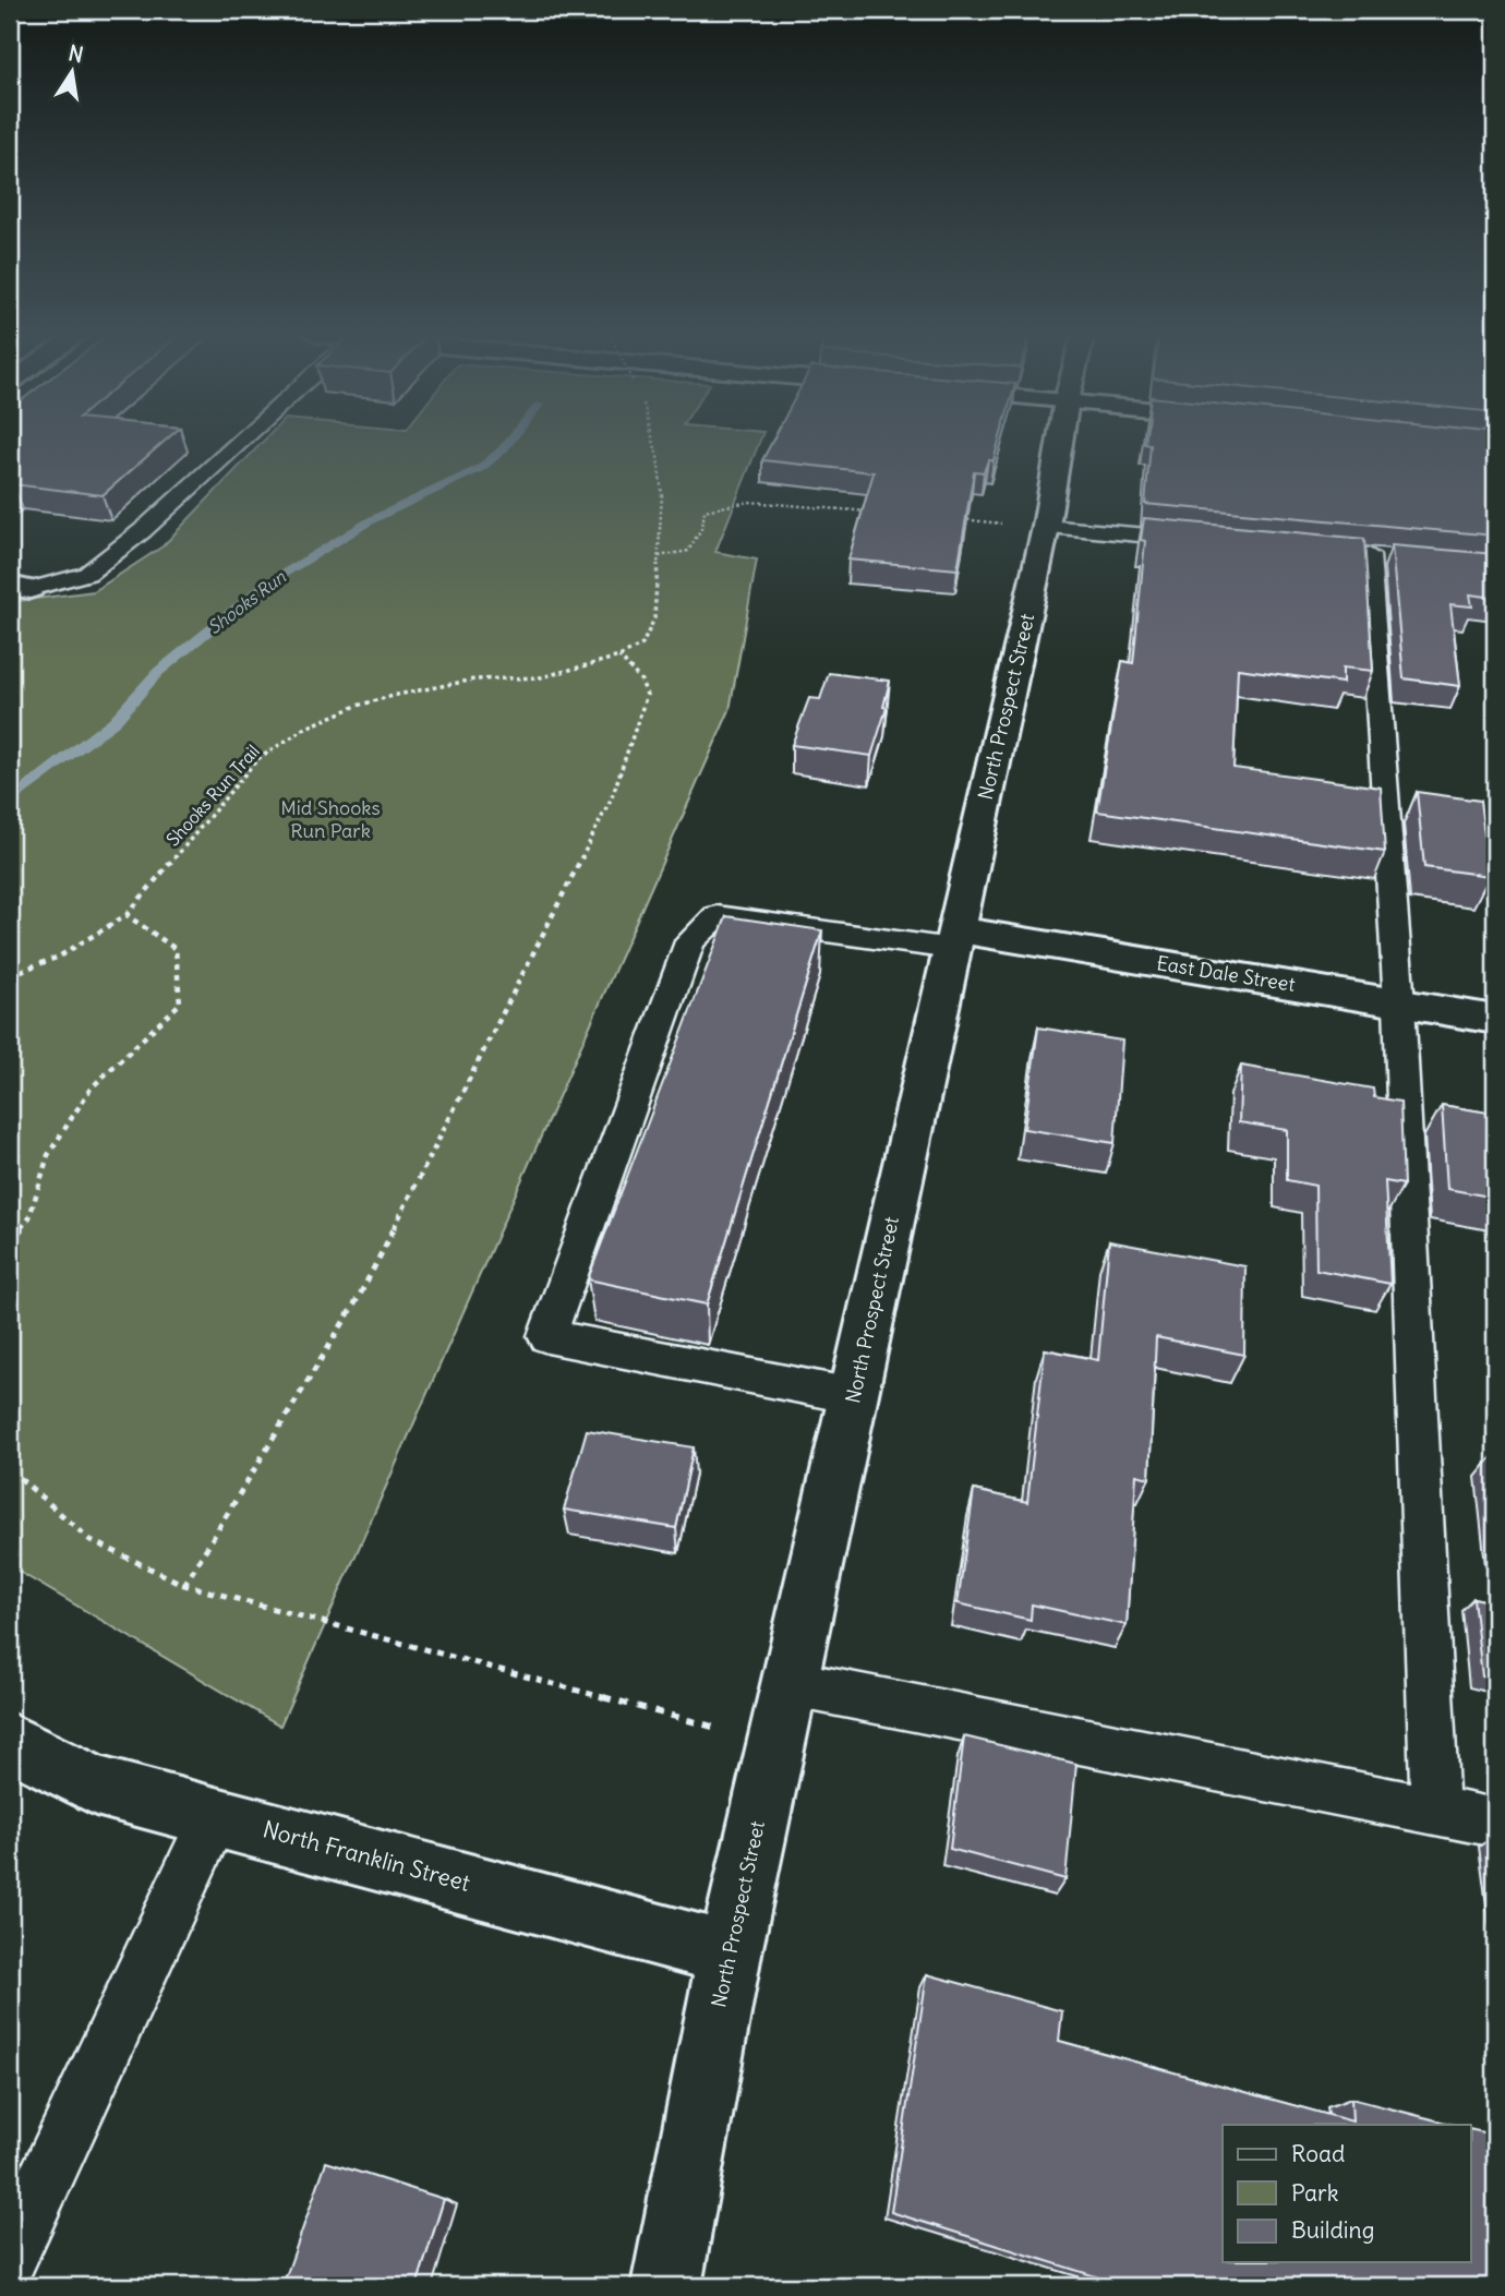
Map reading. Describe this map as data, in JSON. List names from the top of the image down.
{
  "streets": {
    "street": ["North Prospect Street", "East Dale Street", "North Franklin Street"],
    "path": ["Shooks Run Trail"]
  },
  "crossings": [
    ["North Prospect Street", "East Dale Street"],
    ["North Prospect Street", "North Franklin Street"]
  ],
  "water": ["Shooks Run"],
  "parks": ["Mid Shooks Run Park"],
  "legend": ["Road", "Park", "Building"],
  "north": "top"
}
